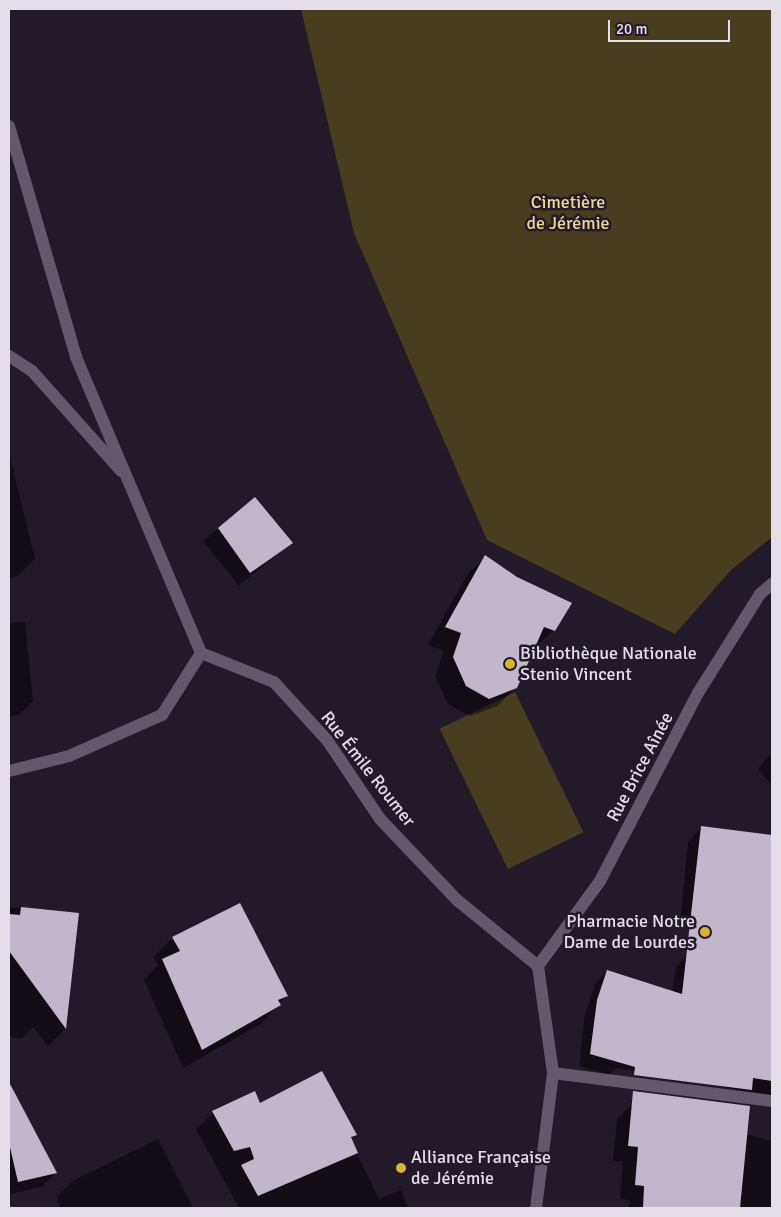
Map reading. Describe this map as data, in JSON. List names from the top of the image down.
{
  "streets": {
    "street": ["Rue Brice Aînée", "Rue Émile Roumer"]
  },
  "crossings": [
    ["Rue Brice Aînée", "Rue Émile Roumer"]
  ],
  "parks": ["Cimetière de Jérémie"],
  "places": ["Bibliothèque Nationale Stenio Vincent", "Pharmacie Notre Dame de Lourdes", "Alliance Française de Jérémie"],
  "scale_bar": "20 m"
}
